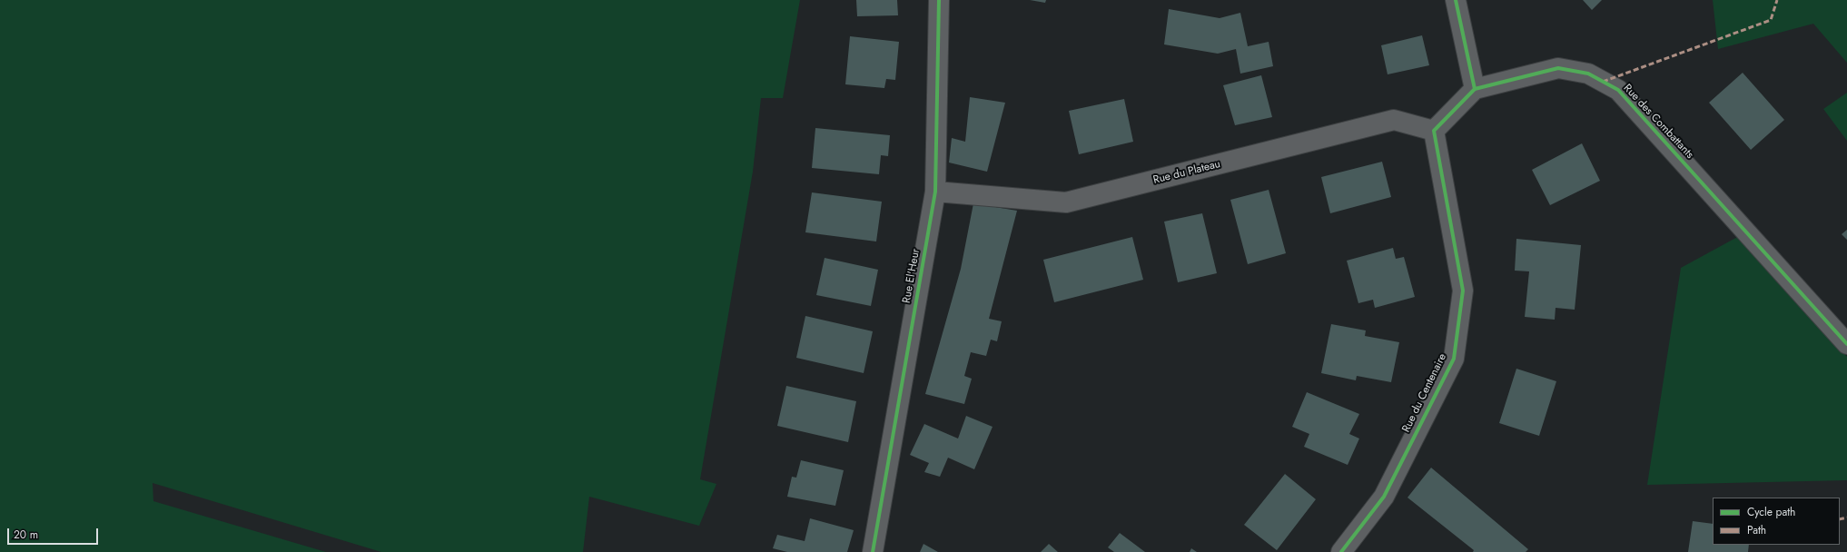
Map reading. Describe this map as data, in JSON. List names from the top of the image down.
{
  "streets": {
    "street": [
      "Rue des Combattants",
      "Rue du Plateau",
      "Rue El'Heur",
      "Rue du Centenaire"
    ]
  },
  "crossings": [
    ["Rue du Plateau", "Rue El'Heur"],
    ["Rue du Plateau", "Rue du Centenaire"]
  ],
  "legend": ["Cycle path", "Path"],
  "scale_bar": "20 m"
}
